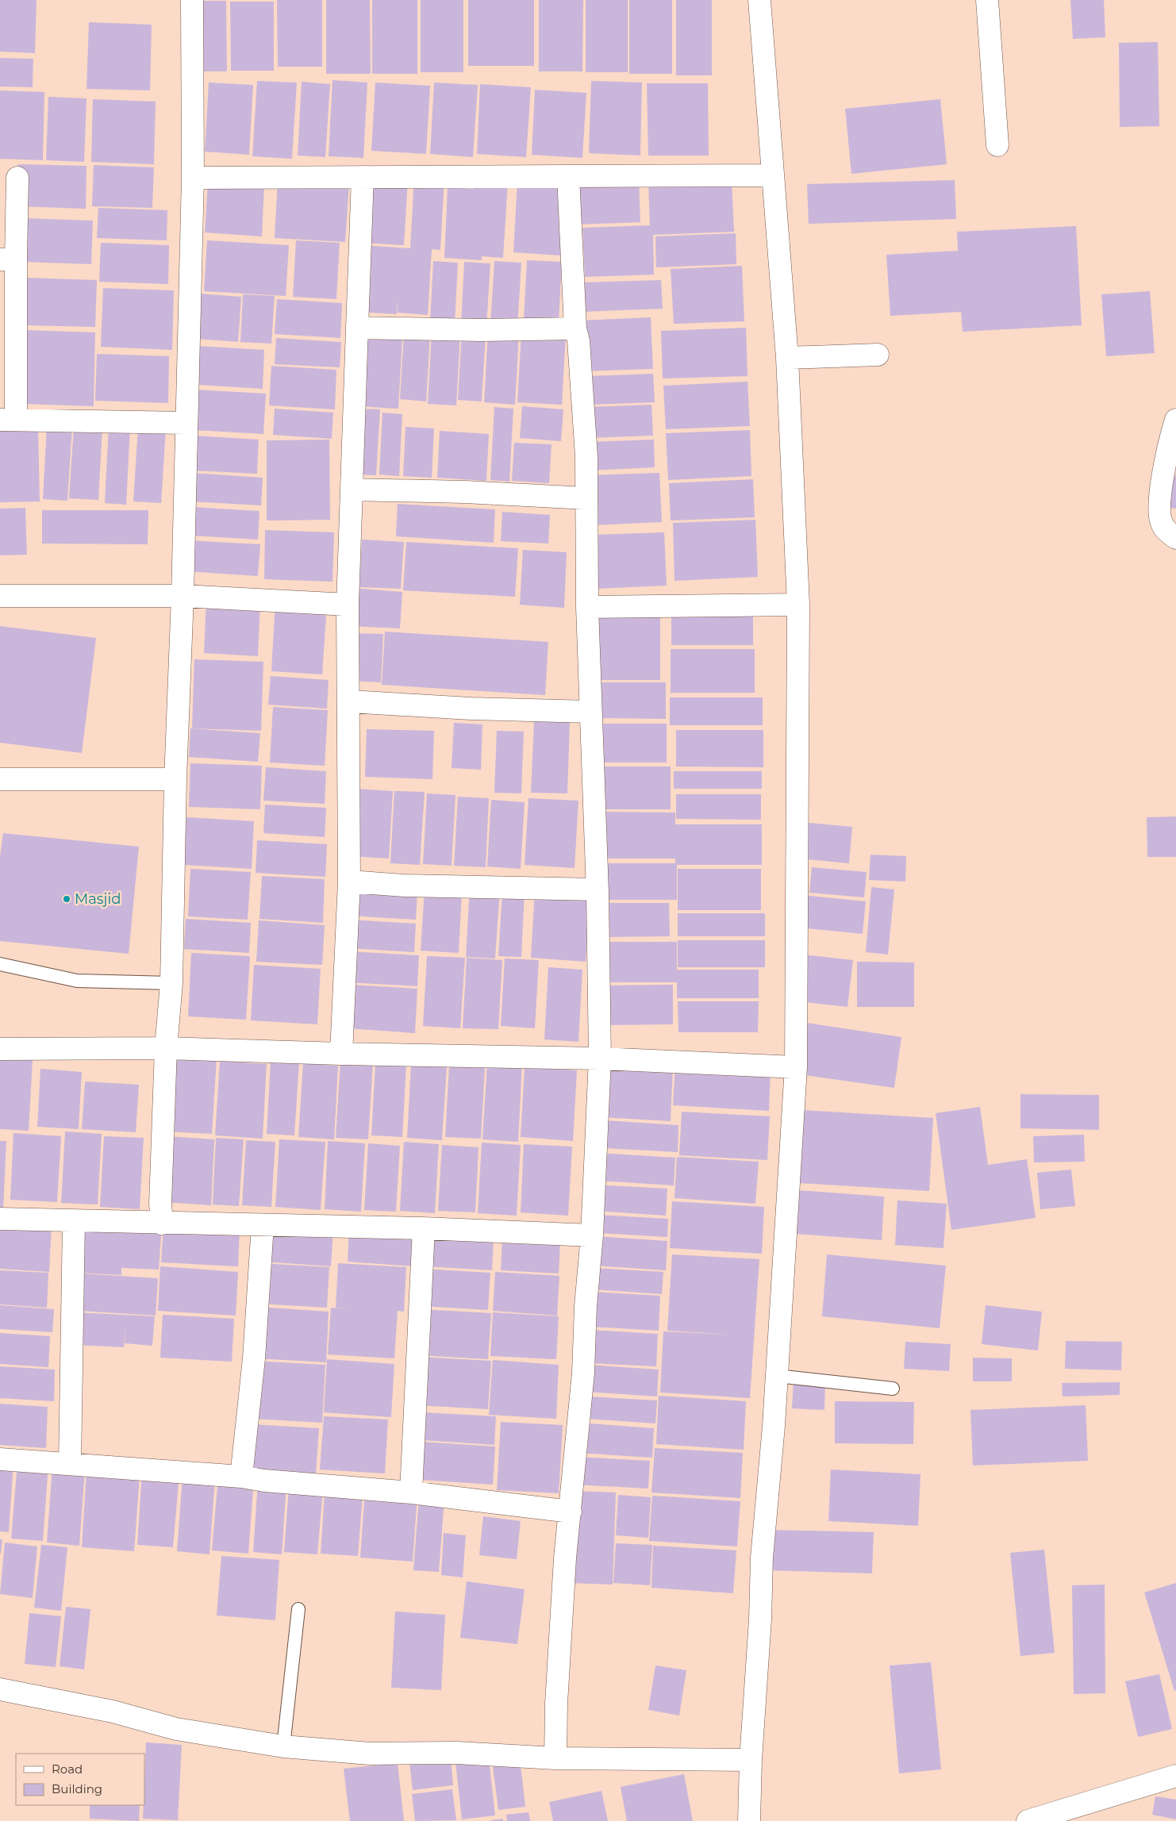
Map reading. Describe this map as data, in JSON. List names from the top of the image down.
{
  "places": ["Masjid"],
  "legend": ["Road", "Building"]
}
